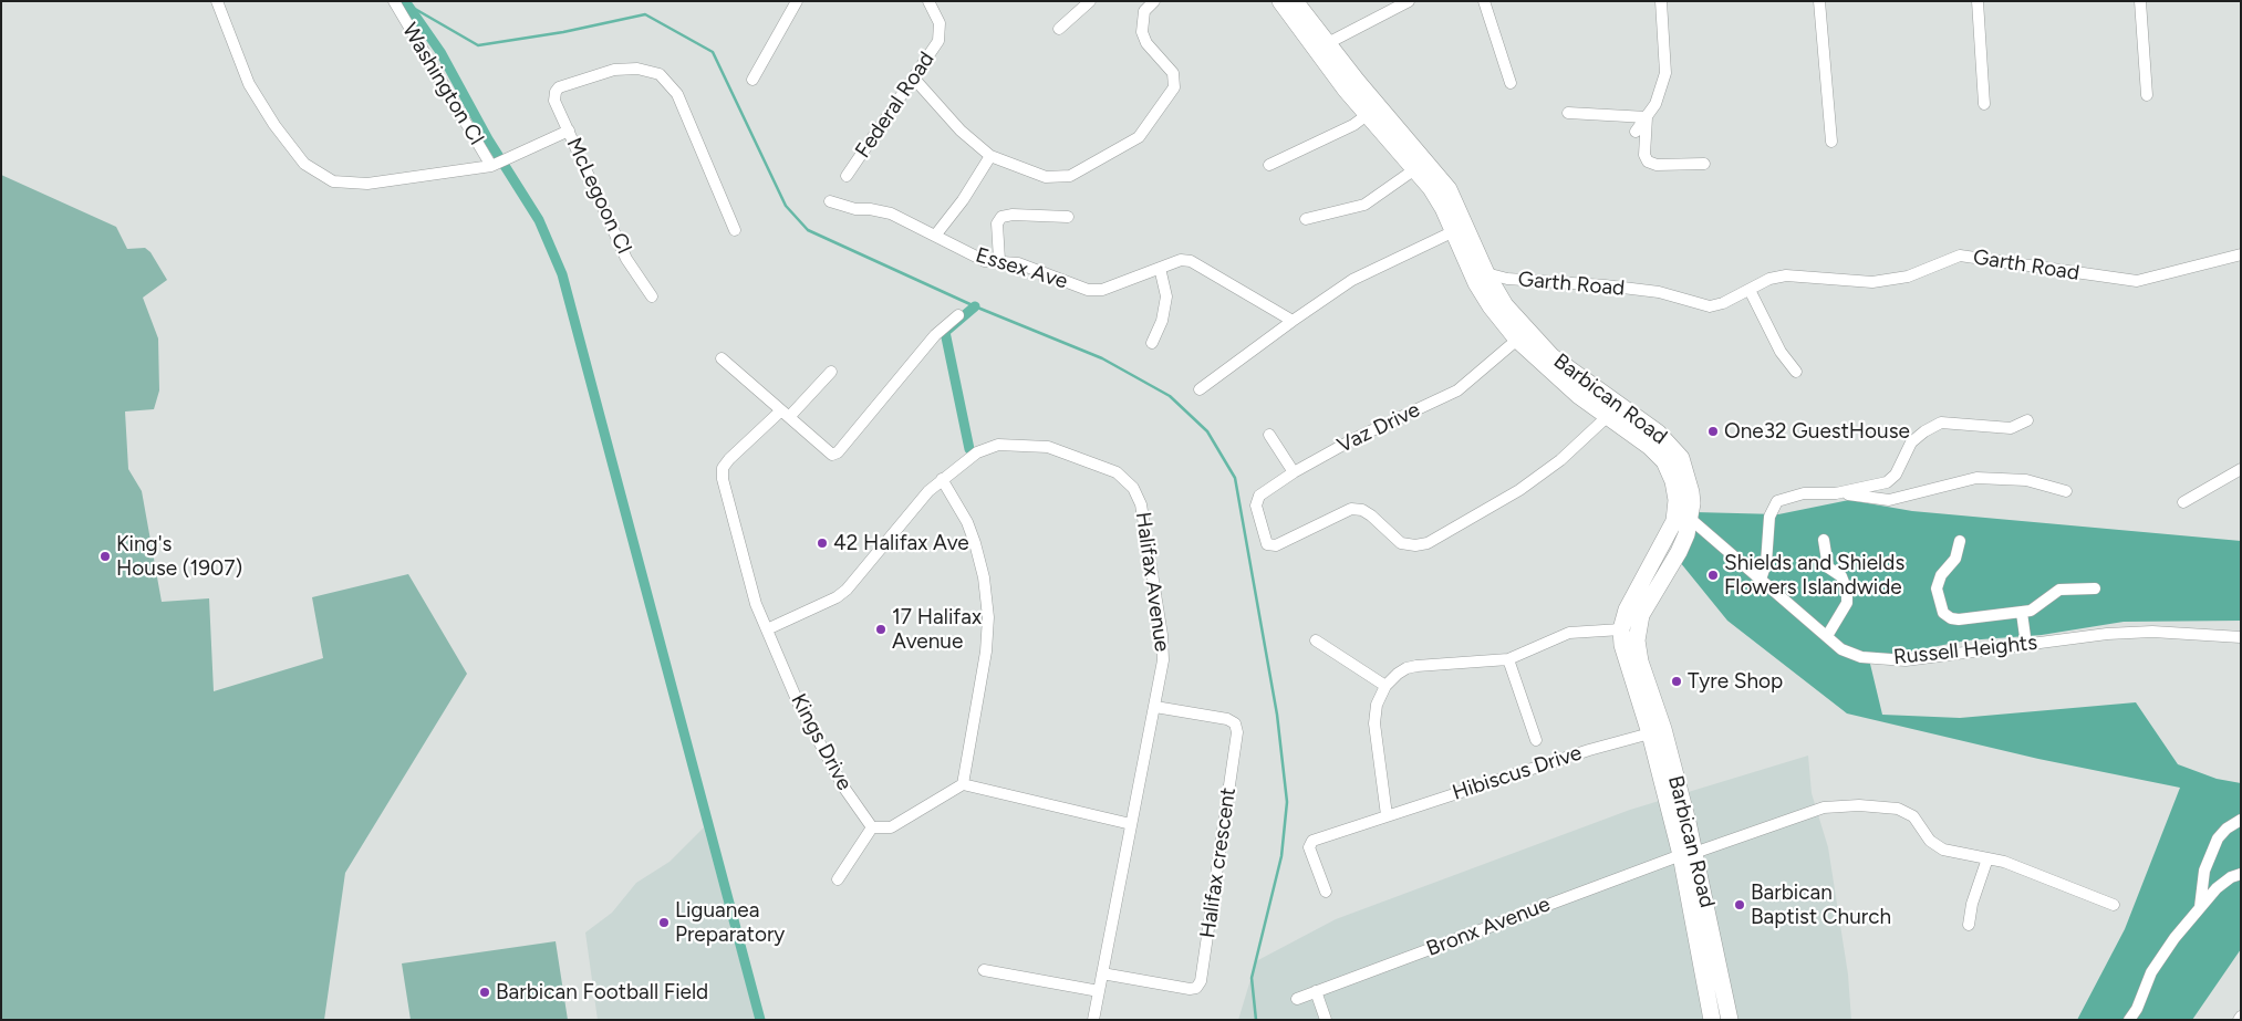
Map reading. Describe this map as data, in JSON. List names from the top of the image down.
{
  "streets": {
    "main road": ["Barbican Road"],
    "street": [
      "Washington Cl",
      "Federal Road",
      "McLegoon Cl",
      "Garth Road",
      "Essex Ave",
      "Vaz Drive",
      "Halifax Avenue",
      "Russell Heights",
      "Kings Drive",
      "Hibiscus Drive",
      "Halifax crescent",
      "Bronx Avenue"
    ]
  },
  "crossings": [
    ["Garth Road", "Barbican Road"],
    ["Barbican Road", "Vaz Drive"],
    ["Barbican Road", "Russell Heights"],
    ["Barbican Road", "Hibiscus Drive"],
    ["Barbican Road", "Bronx Avenue"],
    ["Halifax Avenue", "Kings Drive"],
    ["Halifax Avenue", "Halifax crescent"]
  ],
  "places": [
    "One32 GuestHouse",
    "42 Halifax Ave",
    "King's House (1907)",
    "Shields and Shields Flowers Islandwide",
    "17 Halifax Avenue",
    "Tyre Shop",
    "Barbican Baptist Church",
    "Liguanea Preparatory",
    "Barbican Football Field"
  ]
}
